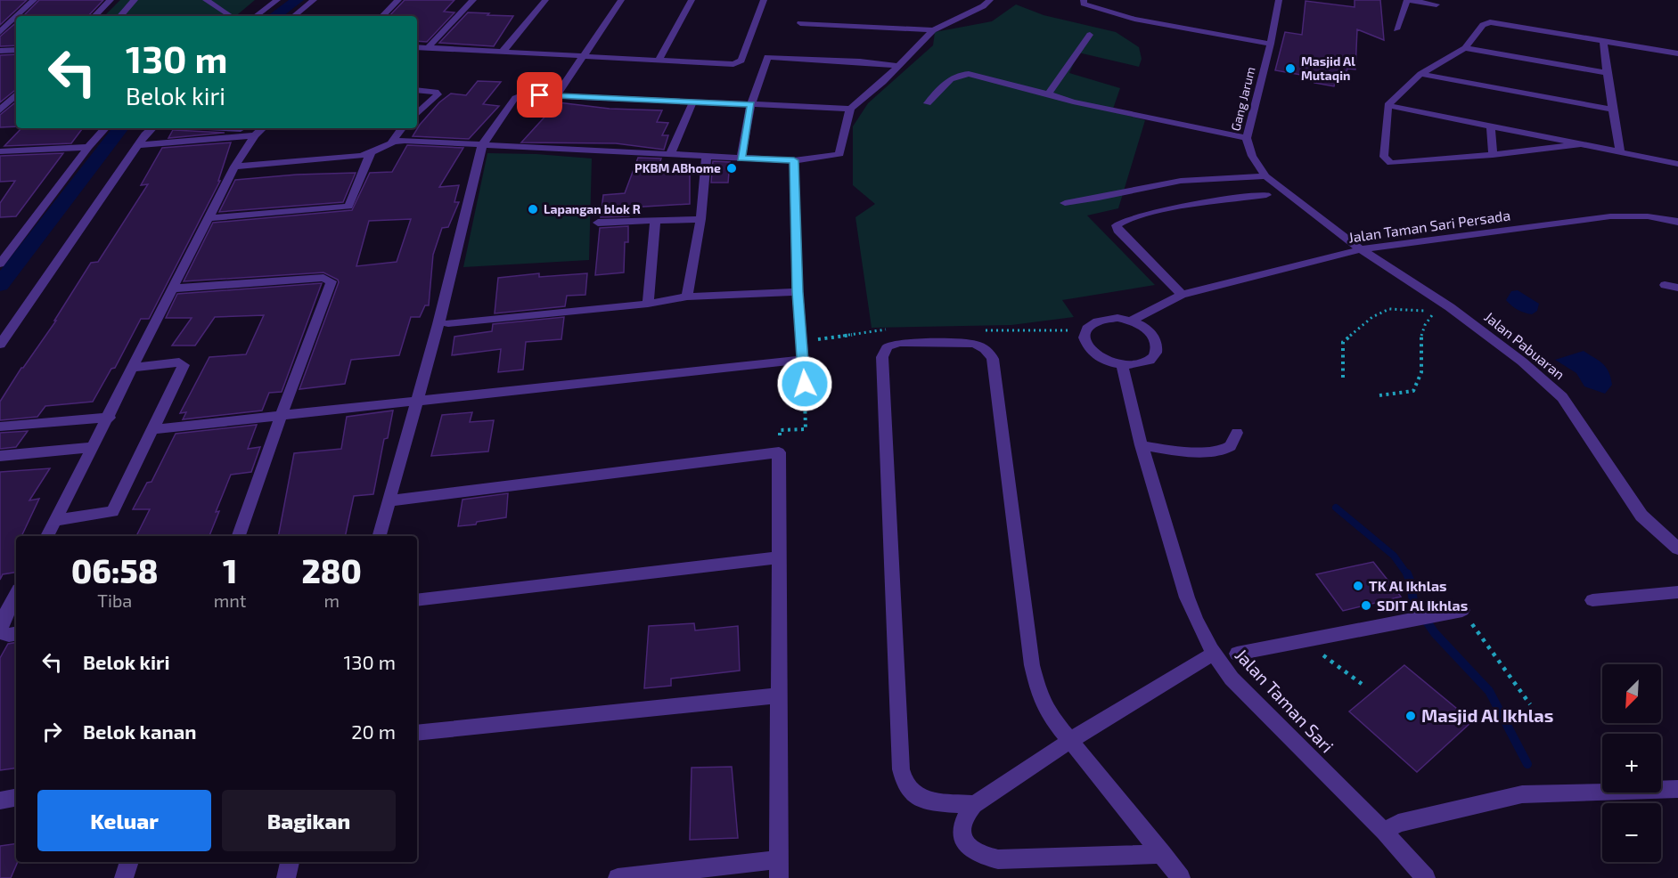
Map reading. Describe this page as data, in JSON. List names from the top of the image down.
{
  "streets": {
    "street": [
      "Gang Jarum",
      "Jalan Taman Sari Persada",
      "Jalan Pabuaran",
      "Jalan Taman Sari"
    ]
  },
  "crossings": [
    ["Gang Jarum", "Jalan Taman Sari Persada"],
    ["Gang Jarum", "Jalan Pabuaran"],
    ["Jalan Taman Sari Persada", "Jalan Pabuaran"],
    ["Jalan Taman Sari Persada", "Jalan Taman Sari"]
  ],
  "places": [
    "Masjid Al Mutaqin",
    "PKBM ABhome",
    "Lapangan blok R",
    "TK Al Ikhlas",
    "SDIT Al Ikhlas",
    "Masjid Al Ikhlas"
  ],
  "north": "bottom left",
  "page": {
    "turn": ["130 m", "Belok kiri"],
    "eta": [
      "06:58",
      "Tiba",
      "1",
      "mnt",
      "280",
      "m"
    ],
    "list": [
      {
        "name": "Belok kiri",
        "value": "130 m"
      },
      {
        "name": "Belok kanan",
        "value": "20 m"
      }
    ],
    "map_buttons": ["+", "−"],
    "buttons": ["Keluar", "Bagikan"]
  }
}
